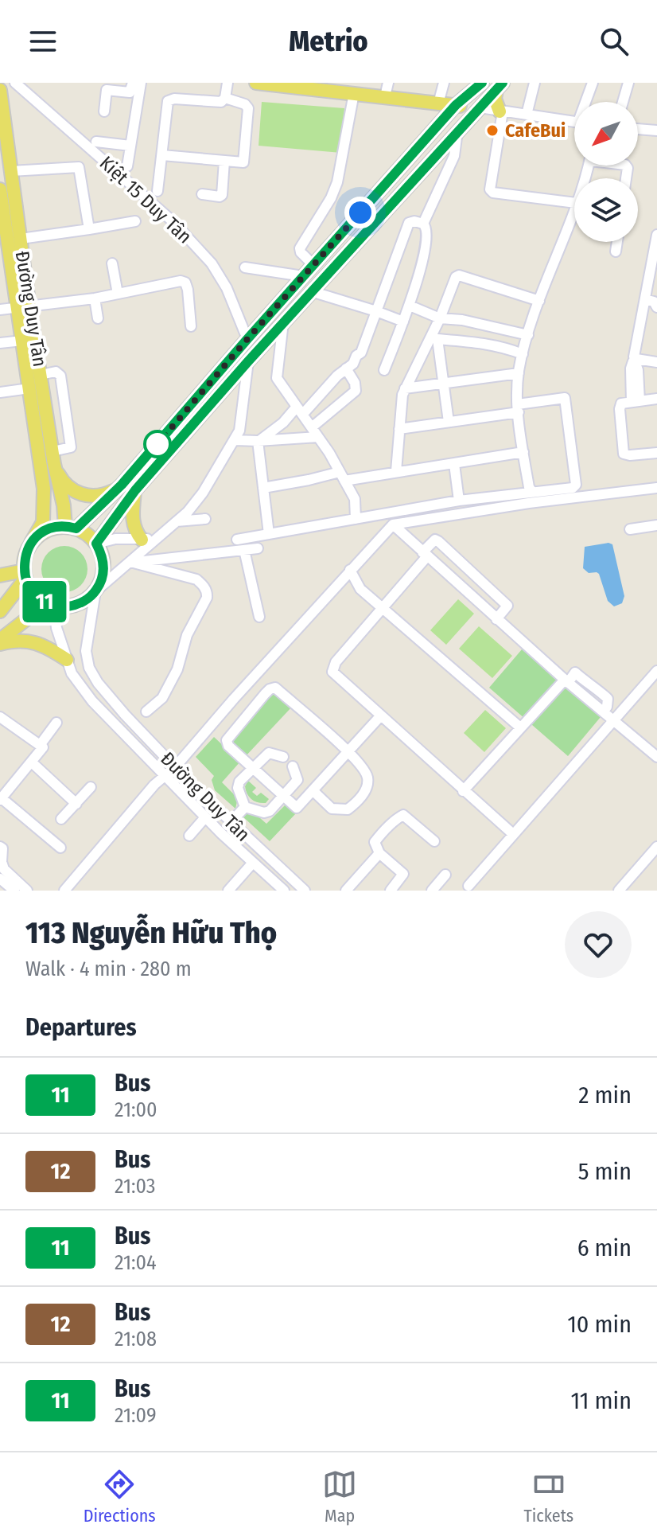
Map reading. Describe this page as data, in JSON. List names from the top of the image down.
{
  "streets": {
    "main road": ["Đường Duy Tân"],
    "street": ["Kiệt 15 Duy Tân"]
  },
  "places": ["CafeBui"],
  "lines": ["bus line 11"],
  "north": "bottom left",
  "page": {
    "header": "Metrio",
    "on_map": "11",
    "heading": [
      ["113 Nguyễn Hữu Thọ", "Walk · 4 min · 280 m"],
      "Departures"
    ],
    "list": [
      {
        "mark": "11",
        "name": "Bus",
        "note": "21:00",
        "value": "2 min"
      },
      {
        "mark": "12",
        "name": "Bus",
        "note": "21:03",
        "value": "5 min"
      },
      {
        "mark": "11",
        "name": "Bus",
        "note": "21:04",
        "value": "6 min"
      },
      {
        "mark": "12",
        "name": "Bus",
        "note": "21:08",
        "value": "10 min"
      },
      {
        "mark": "11",
        "name": "Bus",
        "note": "21:09",
        "value": "11 min"
      }
    ],
    "tabs": ["Directions", "Map", "Tickets"]
  }
}
